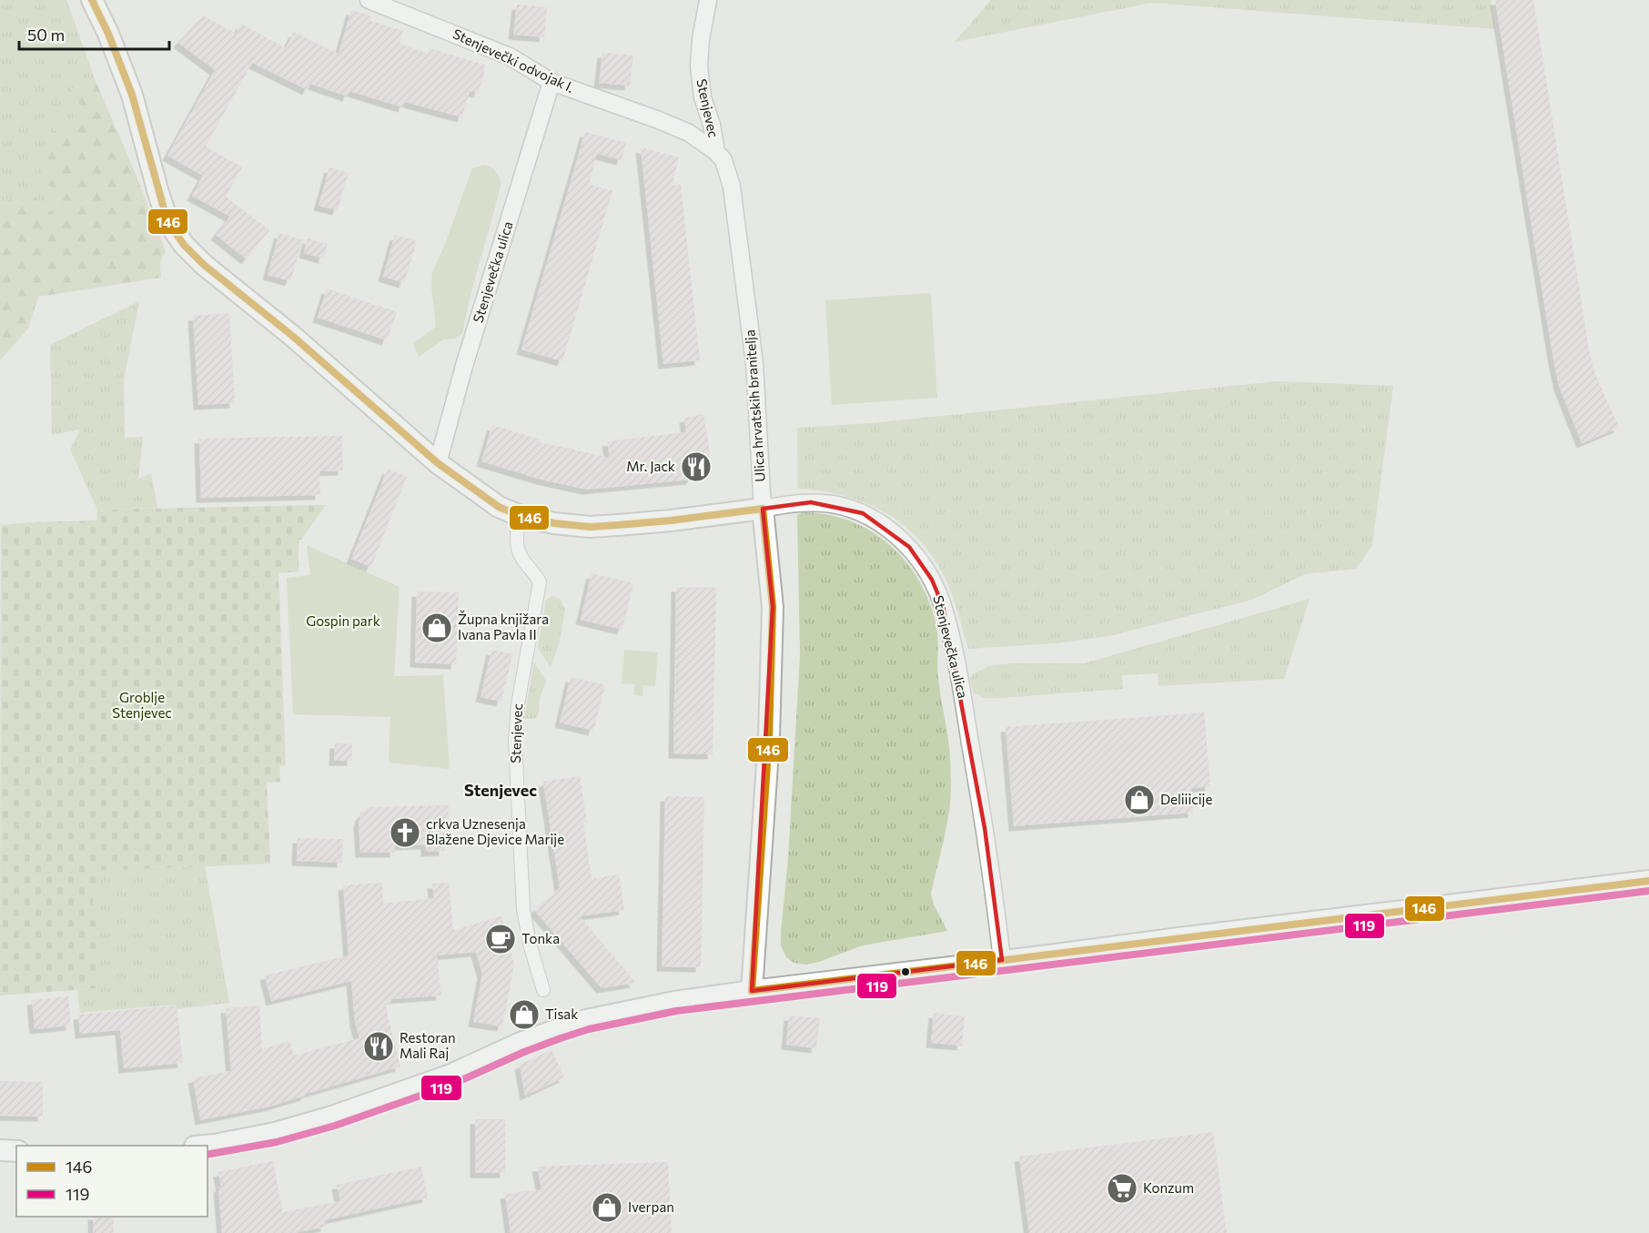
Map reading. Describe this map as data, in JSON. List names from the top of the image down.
{
  "streets": {
    "street": [
      "Stenjevečki odvojak I.",
      "Stenjevec",
      "Stenjevečka ulica",
      "Ulica hrvatskih branitelja"
    ]
  },
  "crossings": [
    ["Stenjevečki odvojak I.", "Stenjevec"],
    ["Stenjevečki odvojak I.", "Stenjevečka ulica"],
    ["Stenjevečki odvojak I.", "Ulica hrvatskih branitelja"],
    ["Stenjevec", "Stenjevečka ulica"],
    ["Stenjevec", "Ulica hrvatskih branitelja"],
    ["Stenjevečka ulica", "Ulica hrvatskih branitelja"]
  ],
  "districts": ["Stenjevec"],
  "parks": ["Gospin park", "Groblje Stenjevec"],
  "places": {
    "restaurant": ["Mr. Jack", "Restoran Mali Raj"],
    "shop": [
      "Župna knjižara Ivana Pavla II",
      "Deliiicije",
      "Tisak",
      "Iverpan"
    ],
    "church": ["crkva Uznesenja Blažene Djevice Marije"],
    "cafe": ["Tonka"],
    "supermarket": ["Konzum"]
  },
  "lines": ["transit line 146", "transit line 119"],
  "legend": ["146", "119"],
  "scale_bar": "50 m"
}
